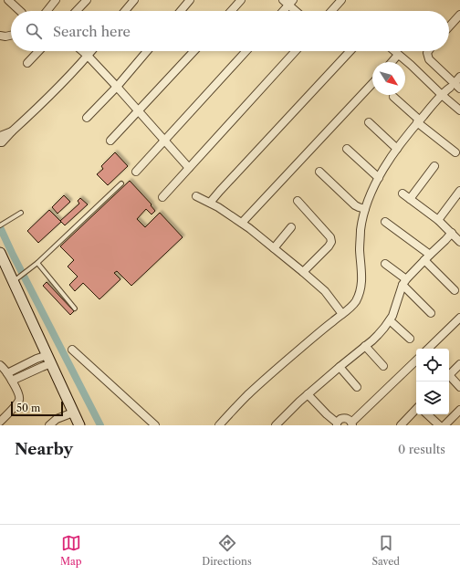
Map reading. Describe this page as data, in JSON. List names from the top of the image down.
{
  "scale_bar": "50 m",
  "north": "bottom right",
  "page": {
    "search": "Search here",
    "scale": "50 m",
    "heading": ["Nearby", "0 results"],
    "nav": ["Map", "Directions", "Saved"]
  }
}
